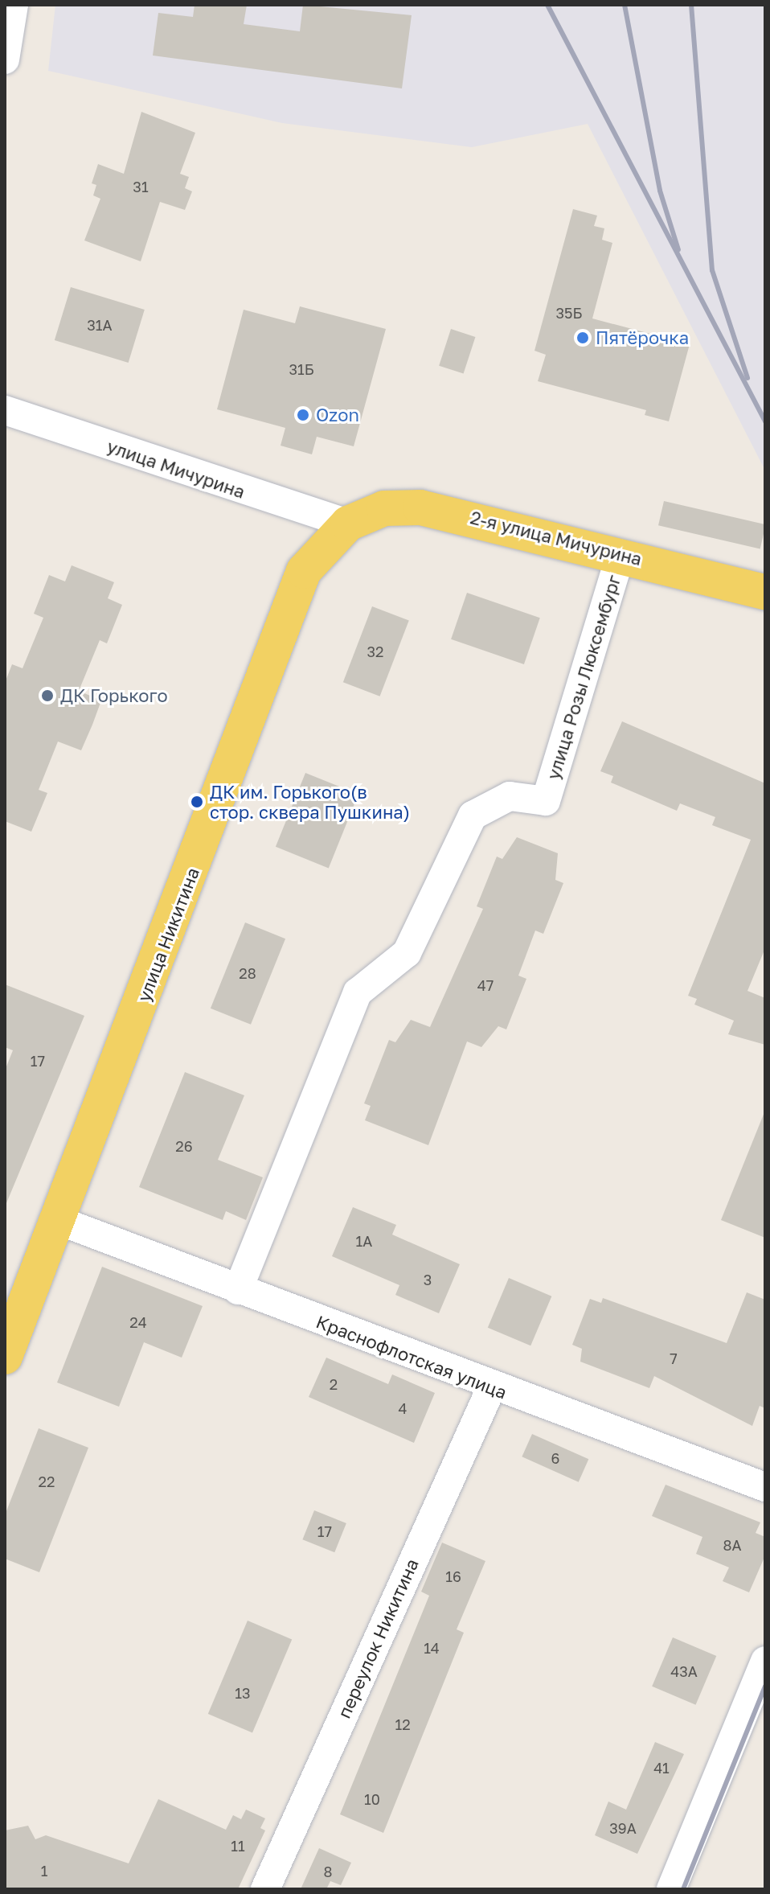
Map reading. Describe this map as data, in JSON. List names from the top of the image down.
{
  "streets": {
    "main road": ["2-я улица Мичурина", "улица Никитина"],
    "street": [
      "улица Мичурина",
      "улица Розы Люксембург",
      "Краснофлотская улица",
      "переулок Никитина"
    ]
  },
  "crossings": [
    ["улица Мичурина", "2-я улица Мичурина"],
    ["улица Мичурина", "улица Никитина"],
    ["2-я улица Мичурина", "улица Розы Люксембург"],
    ["2-я улица Мичурина", "улица Никитина"],
    ["улица Розы Люксембург", "Краснофлотская улица"],
    ["улица Никитина", "Краснофлотская улица"],
    ["Краснофлотская улица", "переулок Никитина"]
  ],
  "places": [
    "Пятёрочка",
    "Ozon",
    "ДК Горького",
    "ДК им. Горького(в стор. сквера Пушкина)"
  ],
  "house_numbers": [
    "31",
    "35Б",
    "31А",
    "31Б",
    "32",
    "28",
    "47",
    "17",
    "26",
    "1А",
    "3",
    "24",
    "7",
    "2",
    "4",
    "6",
    "22",
    "17",
    "8А",
    "16",
    "14",
    "43А",
    "13",
    "12",
    "41",
    "10",
    "39А",
    "11",
    "1",
    "8"
  ]
}
